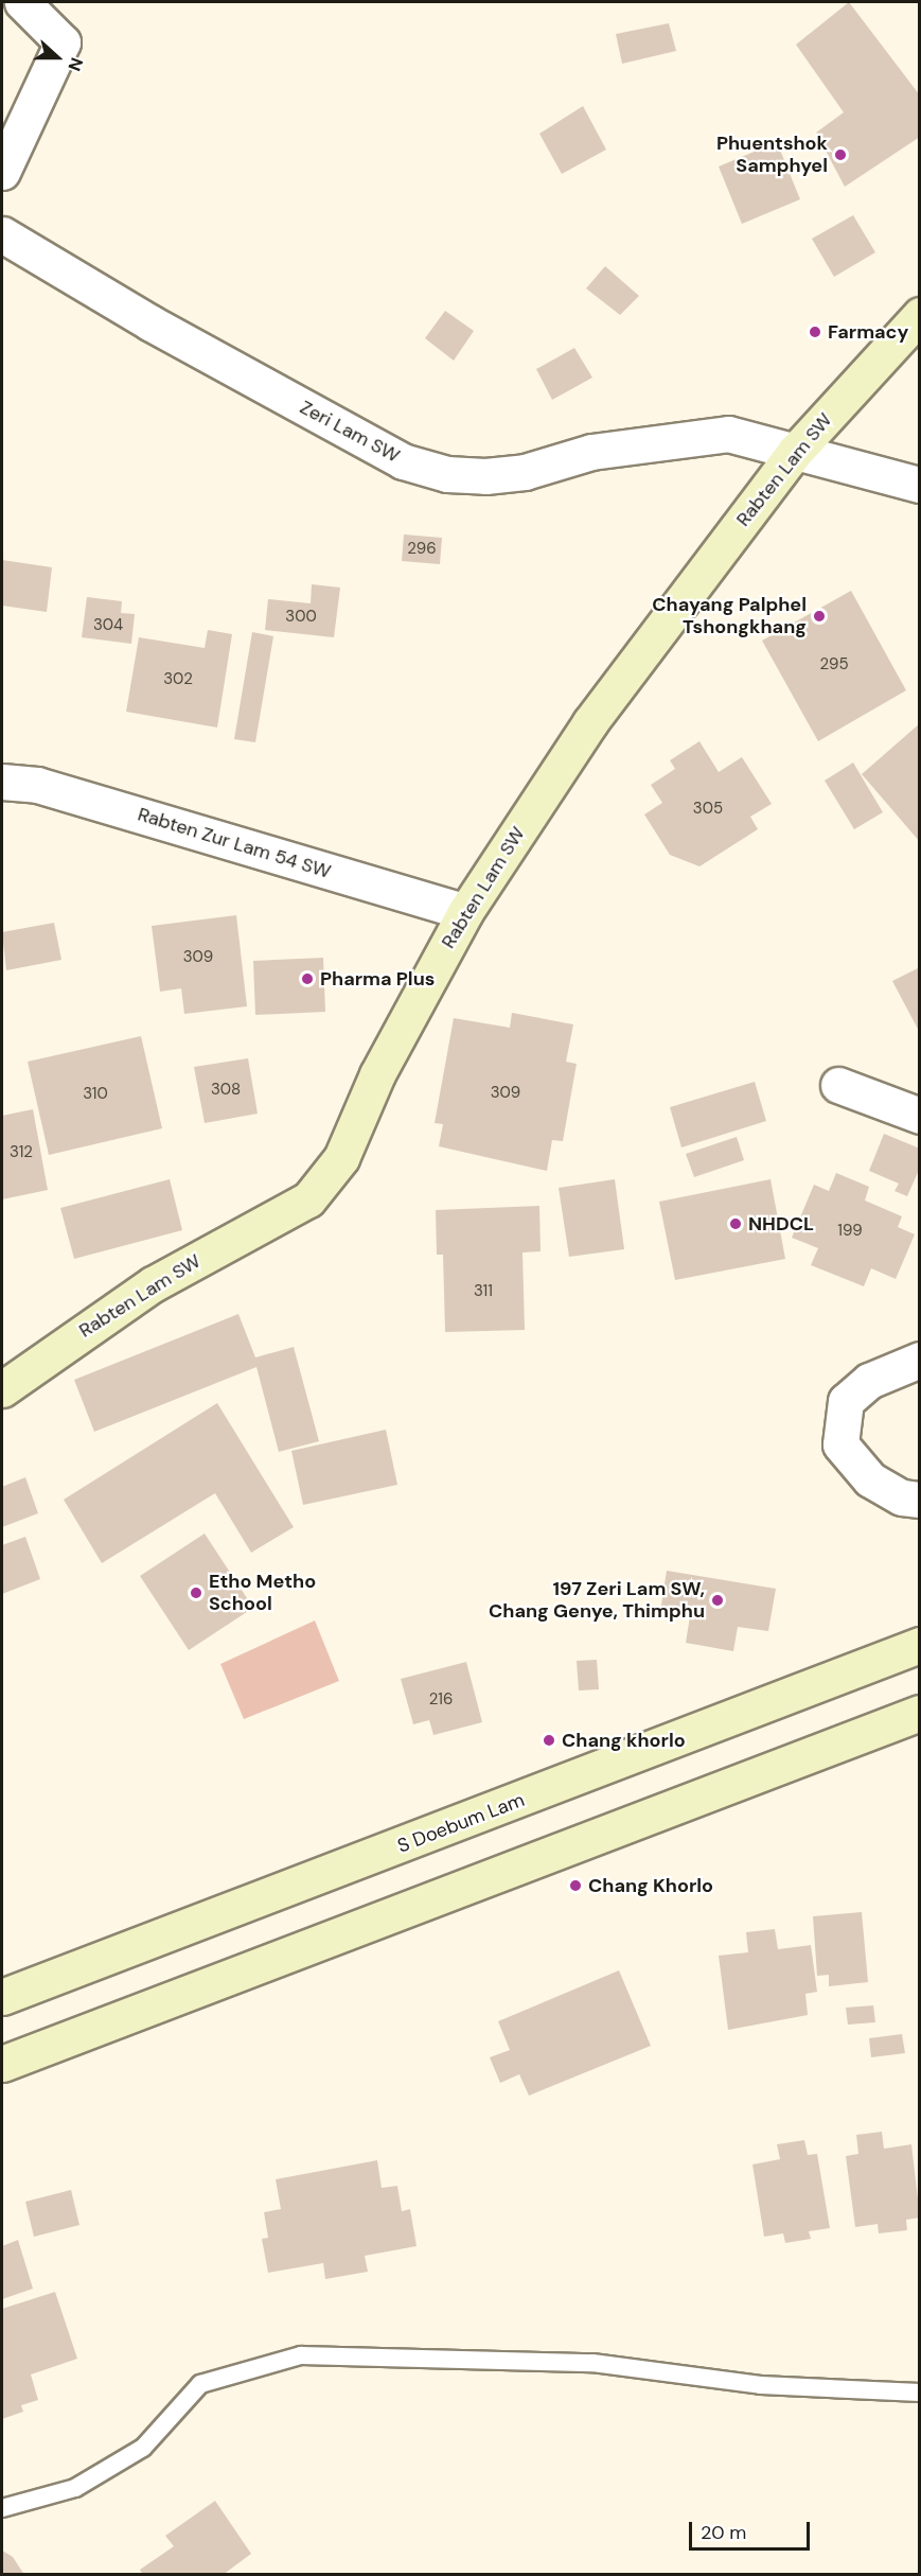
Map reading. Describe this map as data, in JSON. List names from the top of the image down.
{
  "streets": {
    "main road": ["Rabten Lam SW", "S Doebum Lam"],
    "street": ["Zeri Lam SW", "Rabten Zur Lam 54 SW"]
  },
  "crossings": [
    ["Zeri Lam SW", "Rabten Lam SW"],
    ["Rabten Lam SW", "Rabten Zur Lam 54 SW"]
  ],
  "places": [
    "Phuentshok Samphyel",
    "Farmacy",
    "Chayang Palphel Tshongkhang",
    "Pharma Plus",
    "NHDCL",
    "Etho Metho School",
    "197 Zeri Lam SW, Chang Genye, Thimphu",
    "Chang khorlo",
    "Chang Khorlo"
  ],
  "house_numbers": [
    "296",
    "300",
    "304",
    "295",
    "302",
    "305",
    "309",
    "308",
    "309",
    "310",
    "312",
    "199",
    "311",
    "216"
  ],
  "scale_bar": "20 m",
  "north": "right"
}
